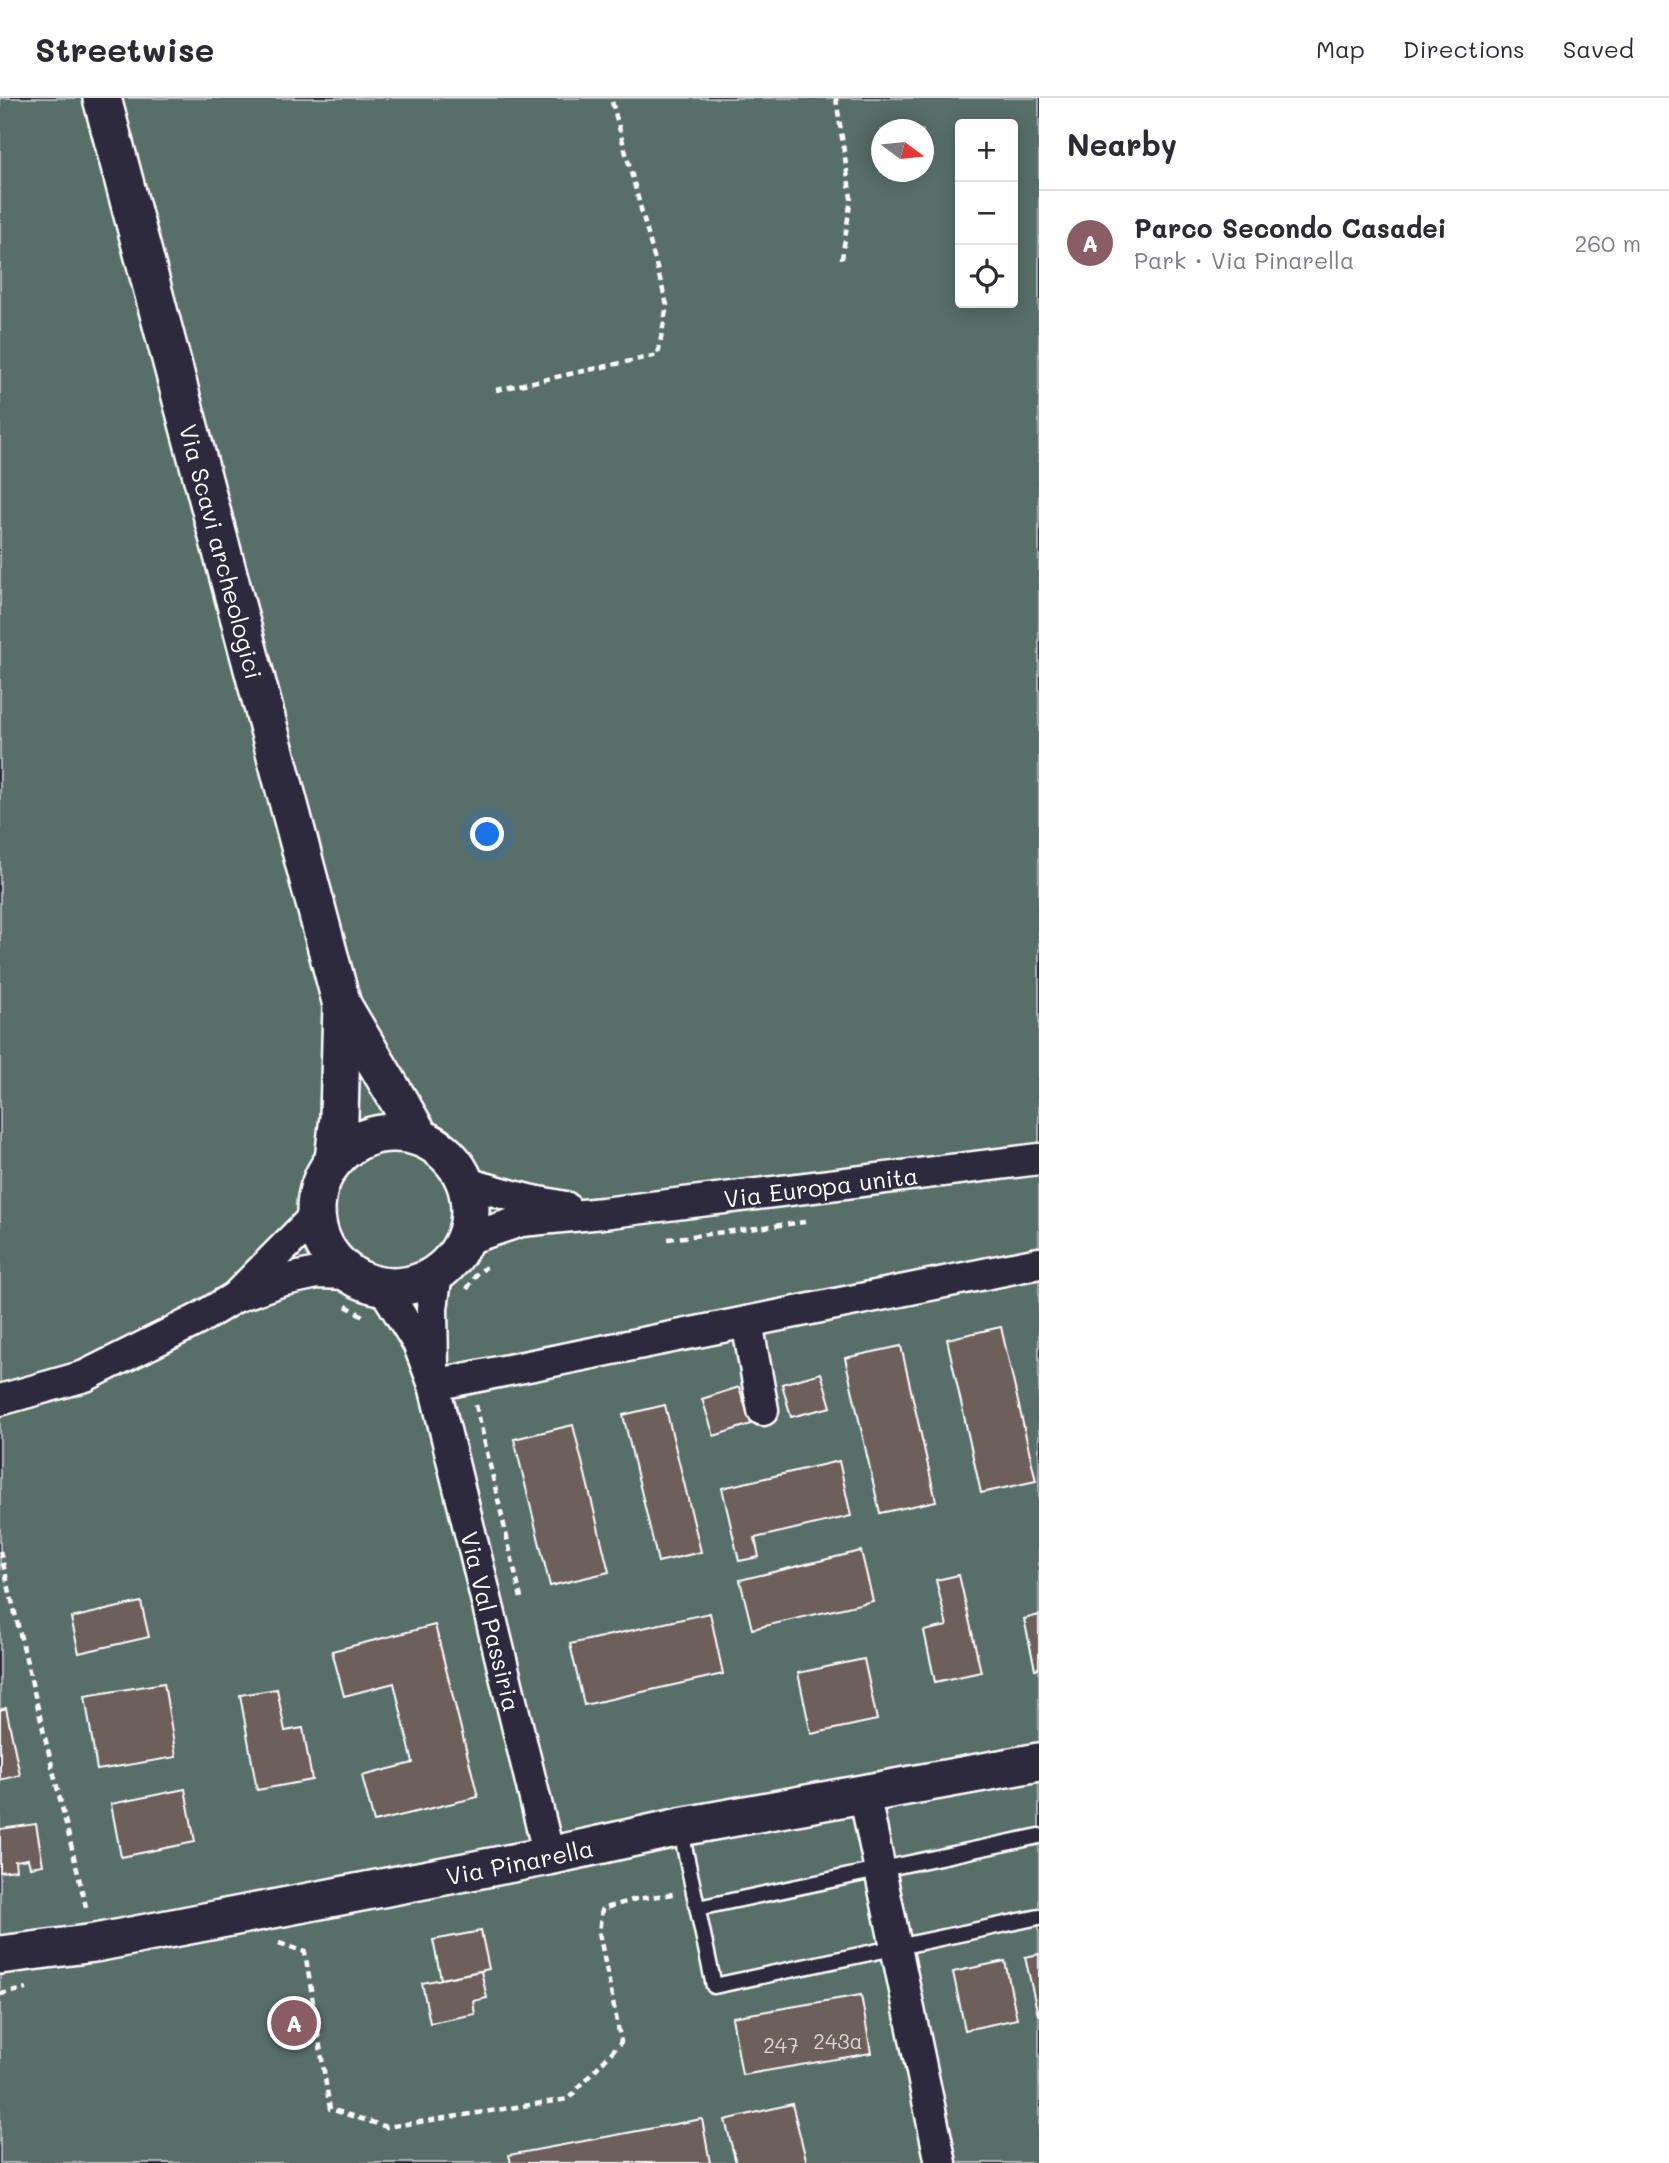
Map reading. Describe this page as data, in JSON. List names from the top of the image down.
{
  "streets": {
    "street": [
      "Via Scavi archeologici",
      "Via Europa unita",
      "Via Val Passiria",
      "Via Pinarella"
    ]
  },
  "crossings": [
    ["Via Scavi archeologici", "Via Europa unita"],
    ["Via Scavi archeologici", "Via Val Passiria"],
    ["Via Europa unita", "Via Val Passiria"],
    ["Via Val Passiria", "Via Pinarella"]
  ],
  "house_numbers": ["243a", "247"],
  "north": "right",
  "page": {
    "header": "Streetwise",
    "nav": ["Map", "Directions", "Saved"],
    "heading": "Nearby",
    "map_buttons": ["+", "−"],
    "list": [
      {
        "mark": "A",
        "name": "Parco Secondo Casadei",
        "note": "Park · Via Pinarella",
        "value": "260 m"
      }
    ],
    "pins": "A"
  }
}
